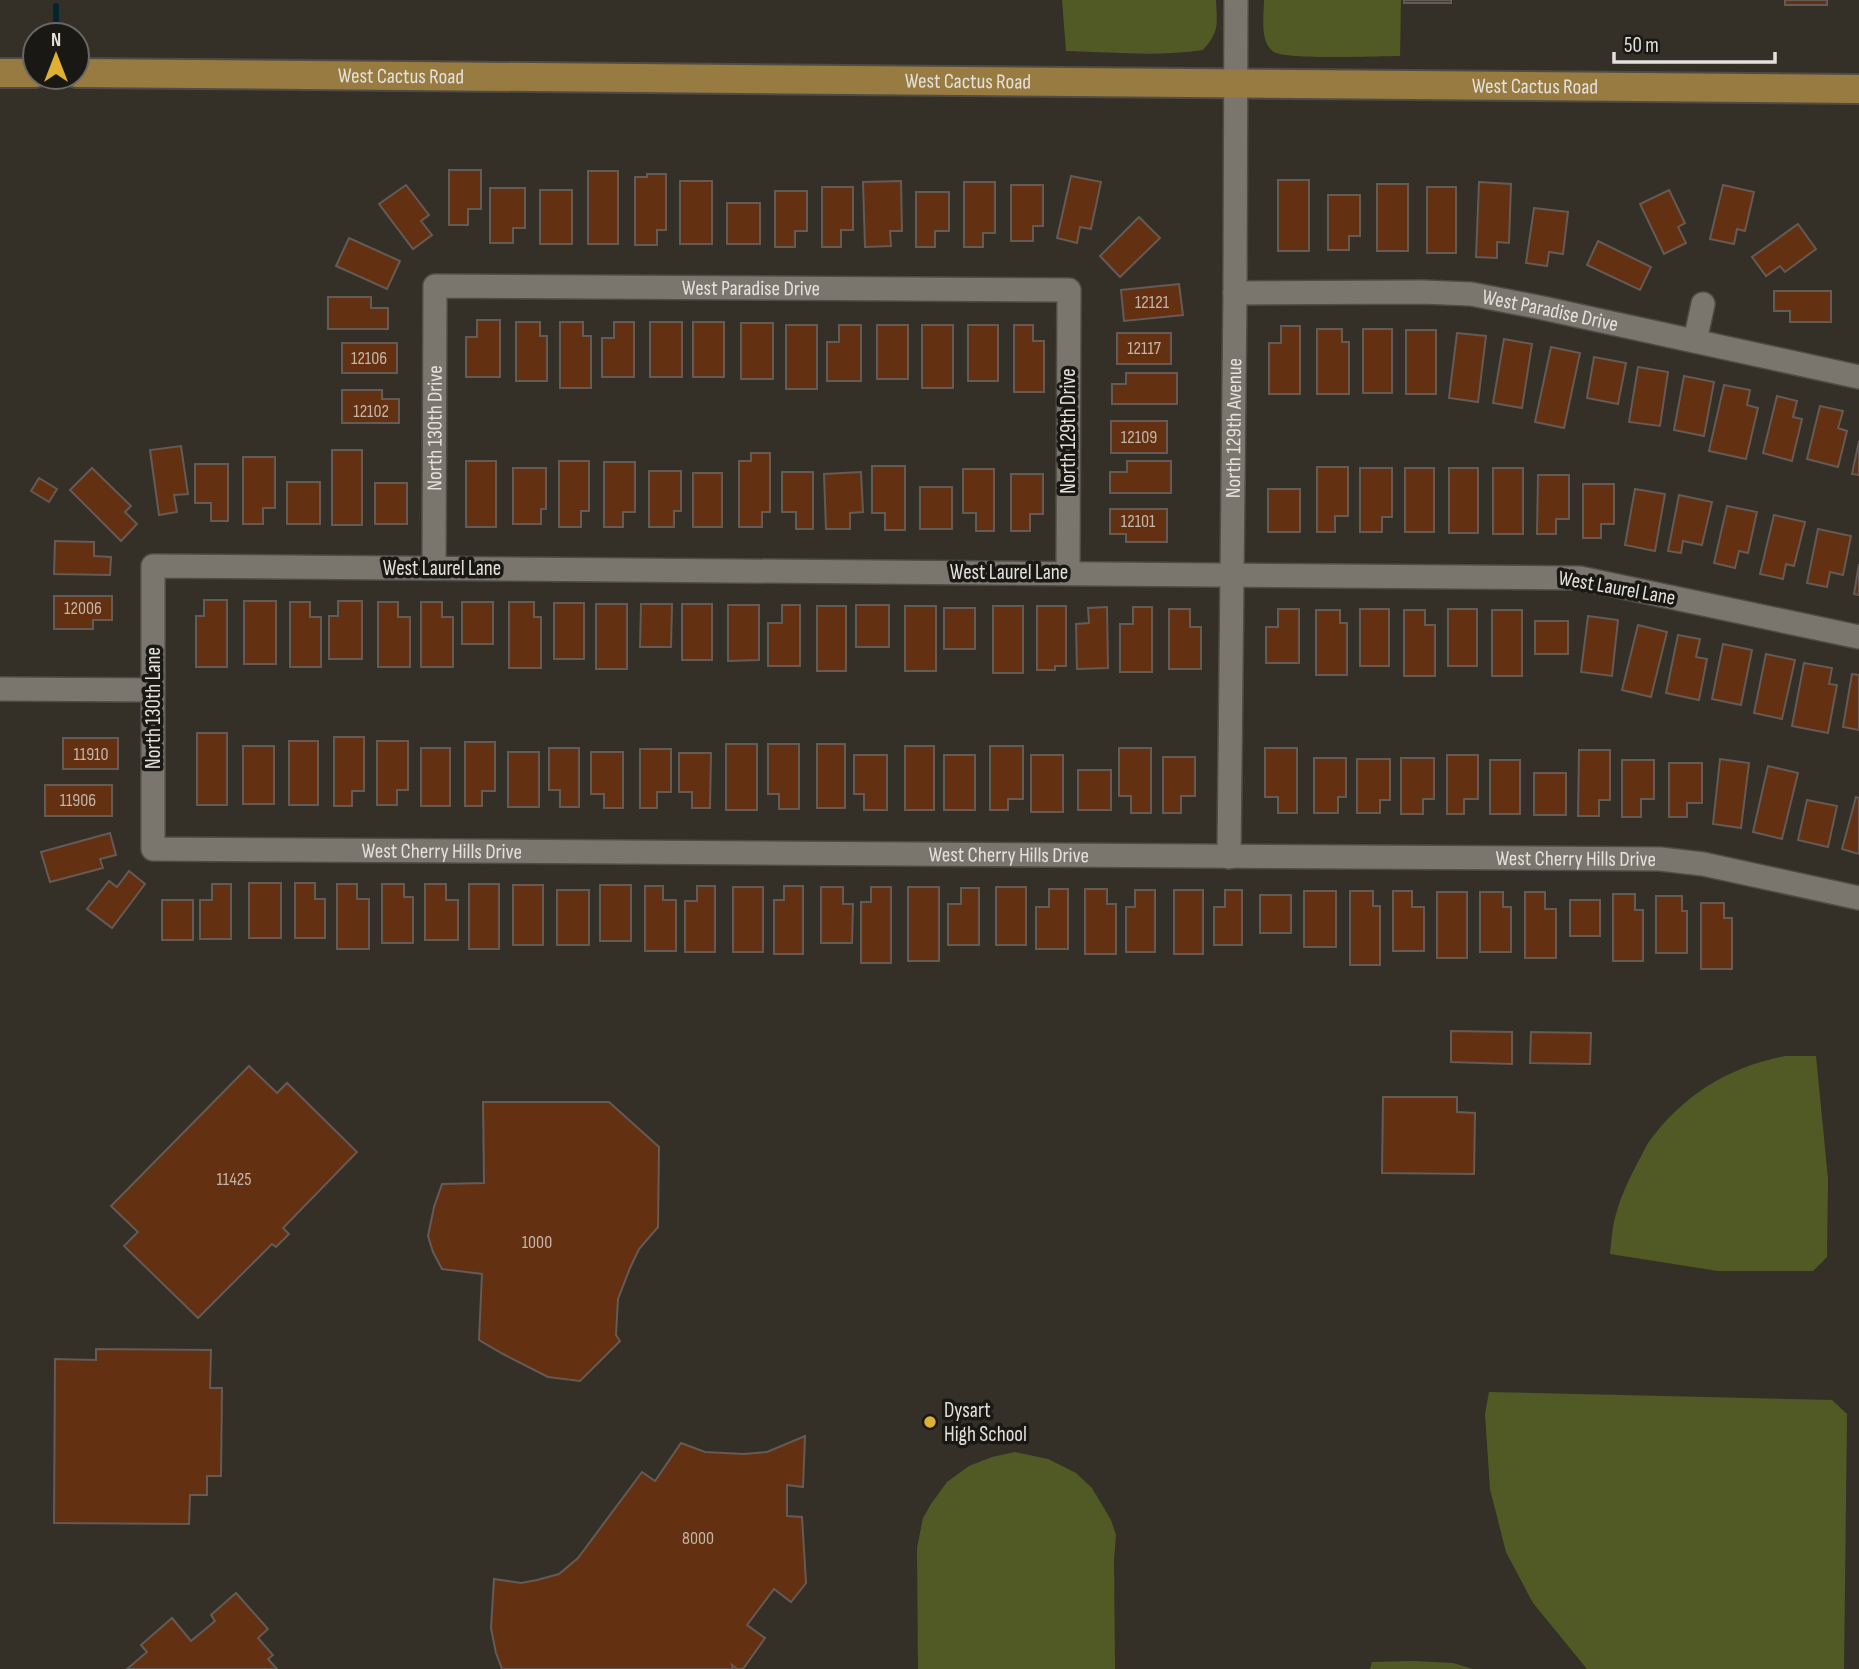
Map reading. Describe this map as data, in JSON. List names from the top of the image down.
{
  "streets": {
    "main road": ["West Cactus Road"],
    "street": [
      "West Paradise Drive",
      "North 130th Drive",
      "North 129th Avenue",
      "North 129th Drive",
      "West Laurel Lane",
      "North 130th Lane",
      "West Cherry Hills Drive"
    ]
  },
  "crossings": [
    ["West Cactus Road", "North 129th Avenue"],
    ["West Paradise Drive", "North 130th Drive"],
    ["West Paradise Drive", "North 129th Avenue"],
    ["West Paradise Drive", "North 129th Drive"],
    ["North 130th Drive", "West Laurel Lane"],
    ["North 129th Avenue", "West Laurel Lane"],
    ["North 129th Avenue", "West Cherry Hills Drive"],
    ["North 129th Drive", "West Laurel Lane"],
    ["West Laurel Lane", "North 130th Lane"],
    ["North 130th Lane", "West Cherry Hills Drive"]
  ],
  "places": ["Dysart High School"],
  "house_numbers": [
    "12121",
    "12117",
    "12106",
    "12102",
    "12109",
    "12101",
    "12006",
    "11910",
    "11906",
    "11425",
    "1000",
    "8000"
  ],
  "scale_bar": "50 m",
  "north": "top"
}
